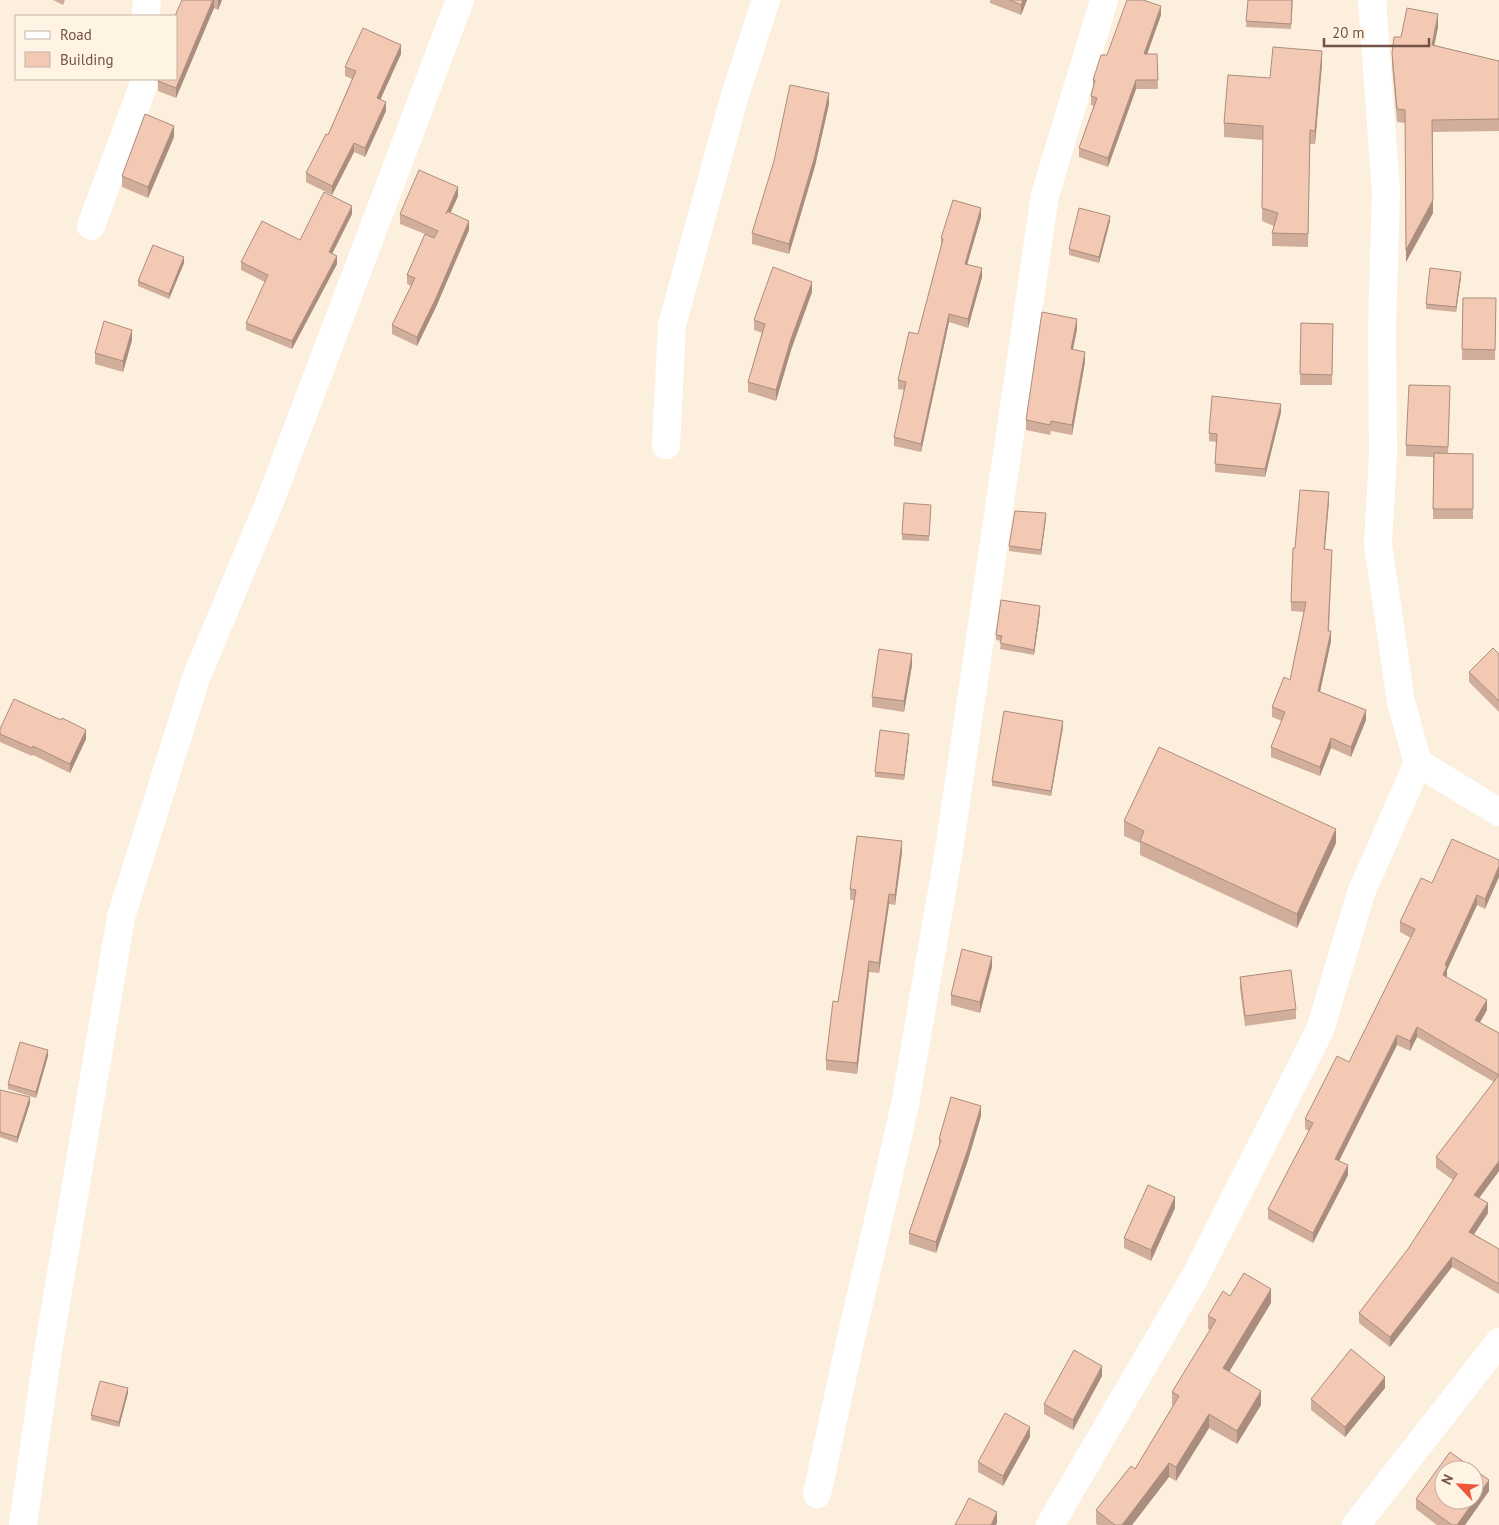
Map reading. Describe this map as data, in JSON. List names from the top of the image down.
{
  "legend": ["Road", "Building"],
  "scale_bar": "20 m",
  "north": "top left"
}
